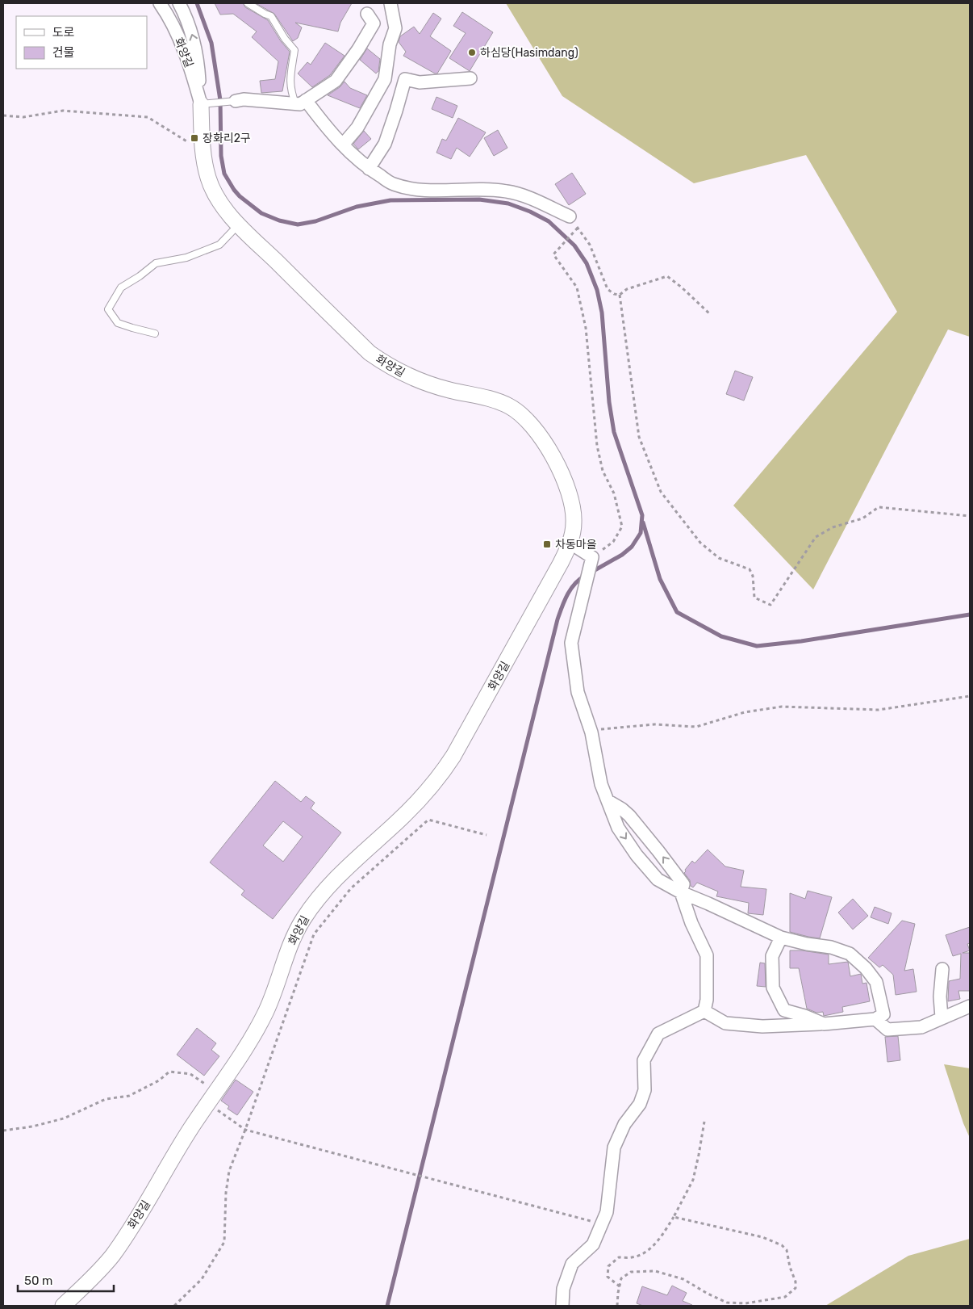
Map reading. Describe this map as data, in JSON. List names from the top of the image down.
{
  "streets": {
    "street": ["화양길"]
  },
  "places": {
    "other": ["하심당(Hasimdang)"],
    "transit": ["장화리2구", "차동마을"]
  },
  "legend": ["도로", "건물"],
  "scale_bar": "50 m"
}
